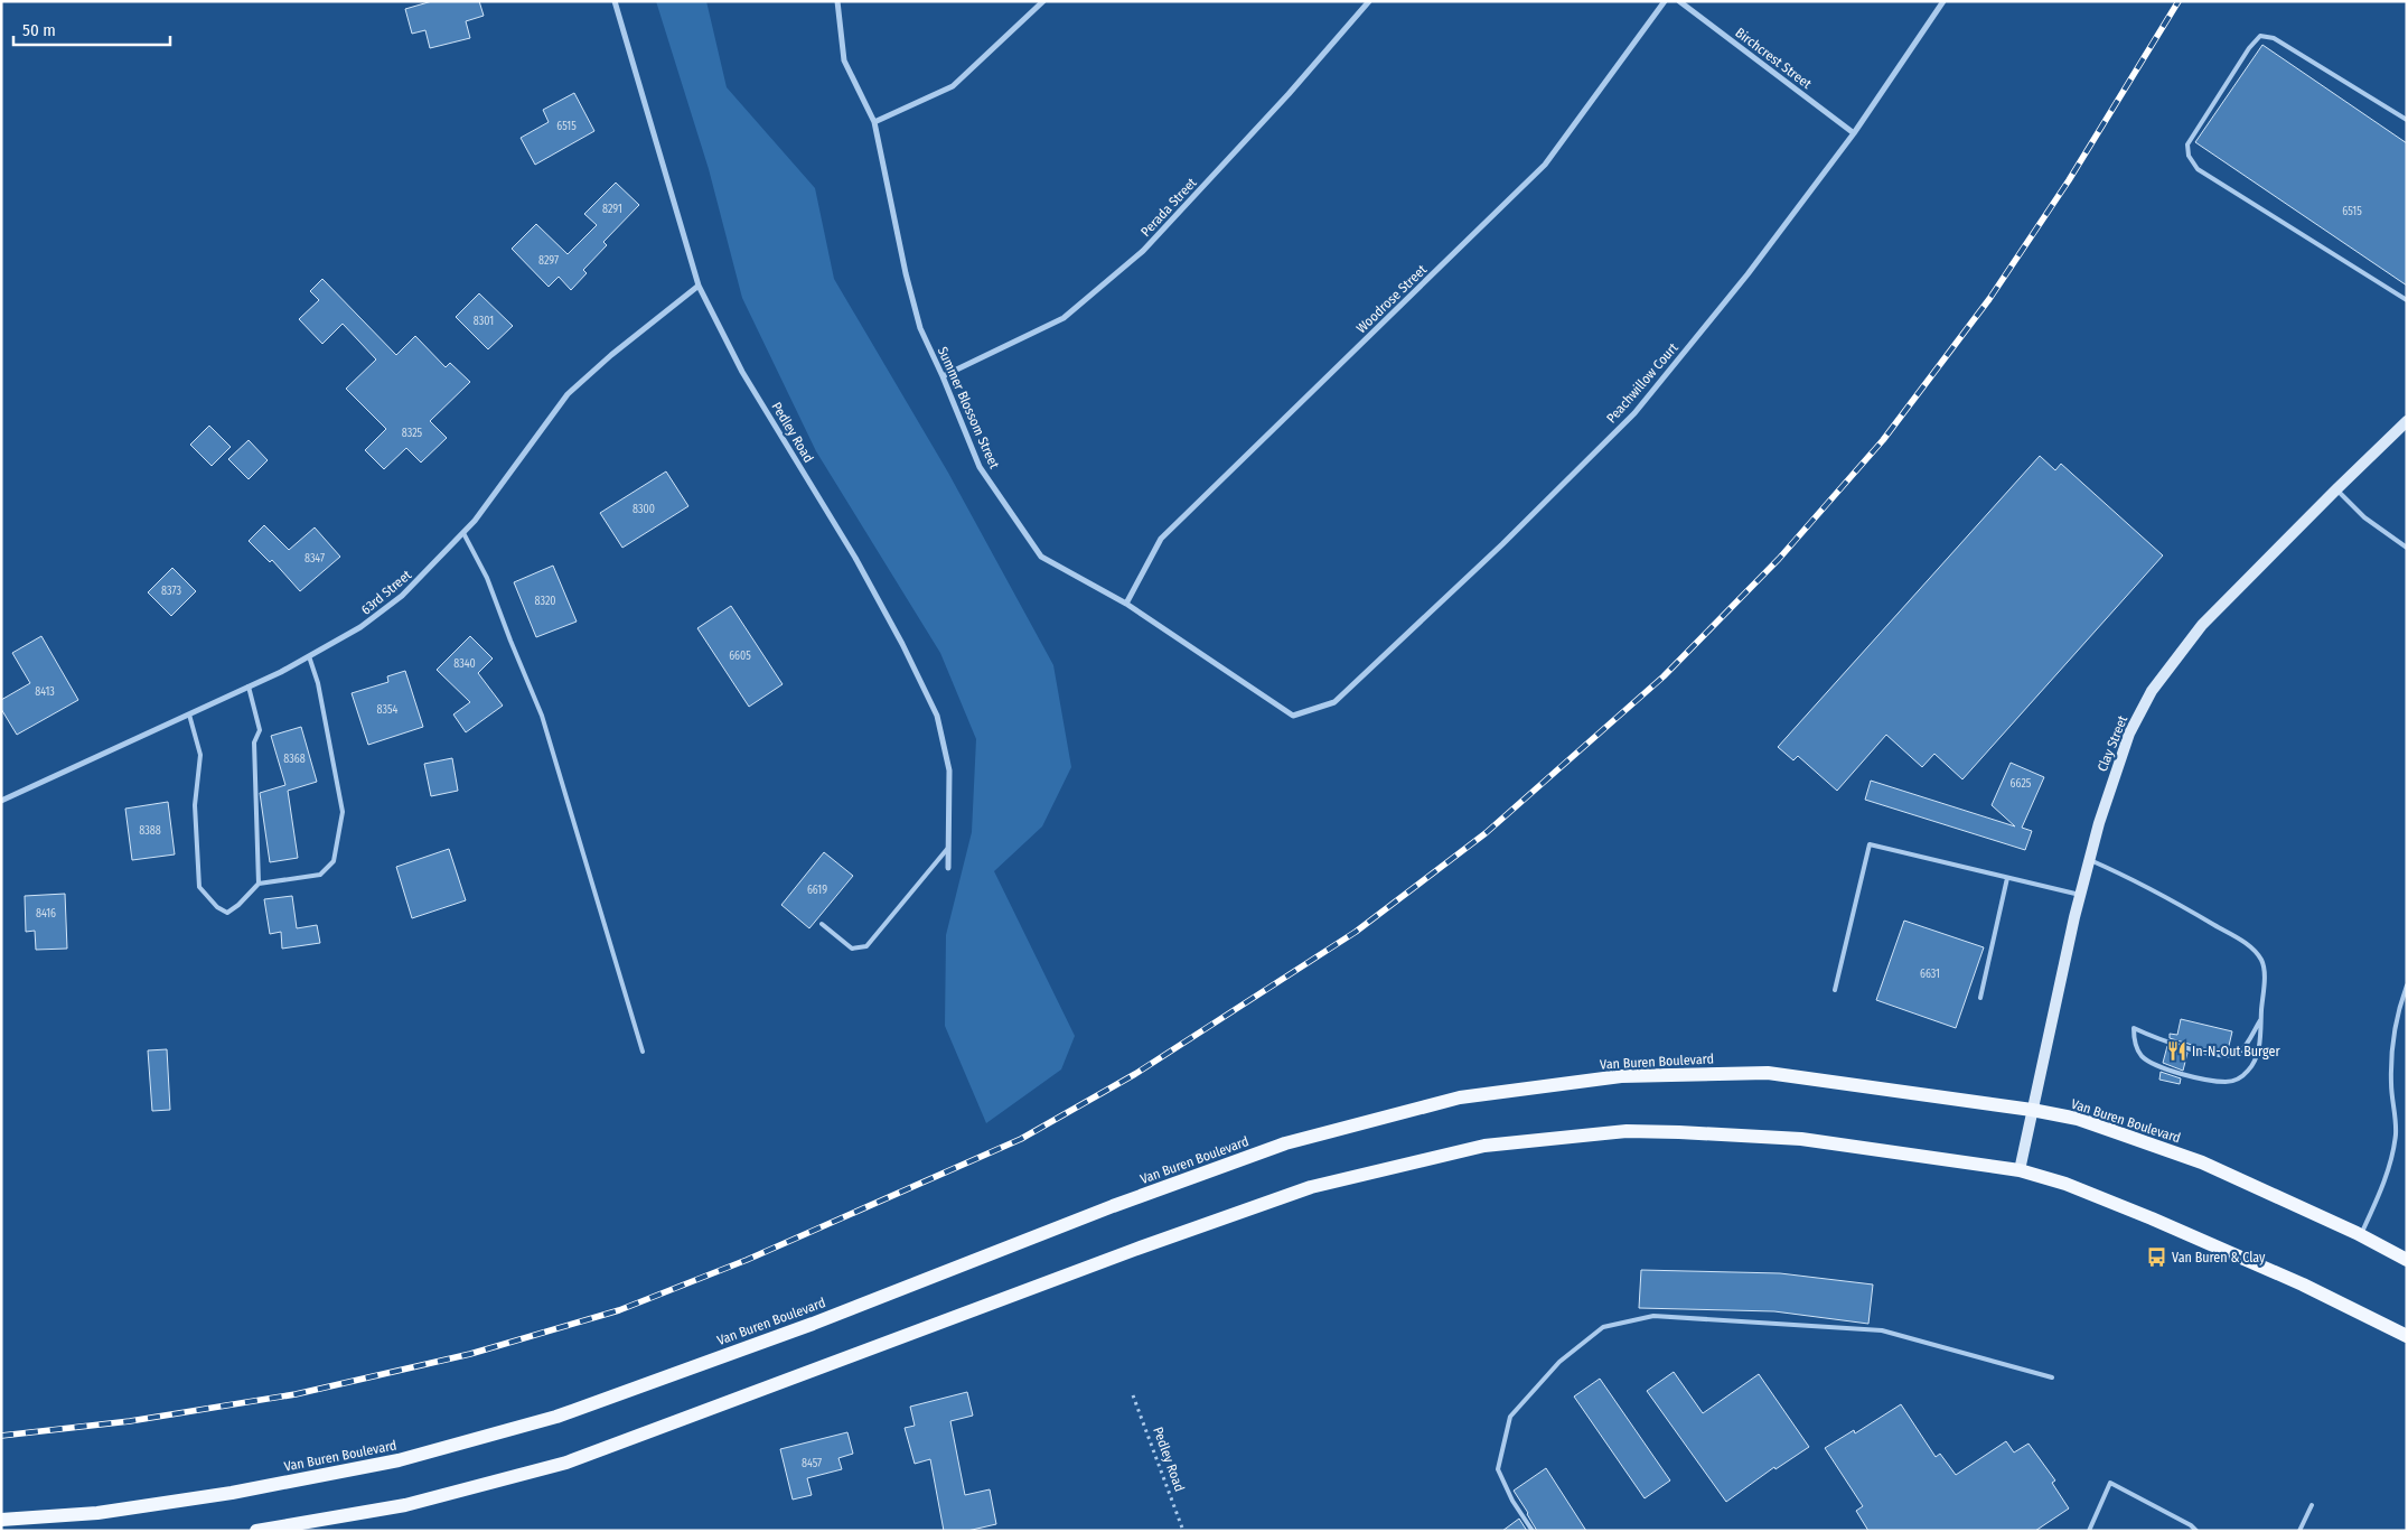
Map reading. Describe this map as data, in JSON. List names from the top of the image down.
{
  "streets": {
    "main road": ["Clay Street", "Van Buren Boulevard"],
    "street": [
      "Birchcrest Street",
      "Perada Street",
      "Woodrose Street",
      "Peachwillow Court",
      "Summer Blossom Street",
      "Pedley Road",
      "63rd Street"
    ]
  },
  "crossings": [
    ["Birchcrest Street", "Peachwillow Court"],
    ["Perada Street", "Summer Blossom Street"],
    ["Woodrose Street", "Summer Blossom Street"],
    ["Peachwillow Court", "Summer Blossom Street"],
    ["Pedley Road", "63rd Street"],
    ["Clay Street", "Van Buren Boulevard"]
  ],
  "places": {
    "restaurant": ["In-N-Out Burger"],
    "bus stop": ["Van Buren & Clay"]
  },
  "house_numbers": [
    "6515",
    "8291",
    "6515",
    "8297",
    "8301",
    "8325",
    "8300",
    "8347",
    "8373",
    "8320",
    "6605",
    "8340",
    "8413",
    "8354",
    "8368",
    "6625",
    "8388",
    "6619",
    "8416",
    "6631",
    "8457"
  ],
  "scale_bar": "50 m"
}
